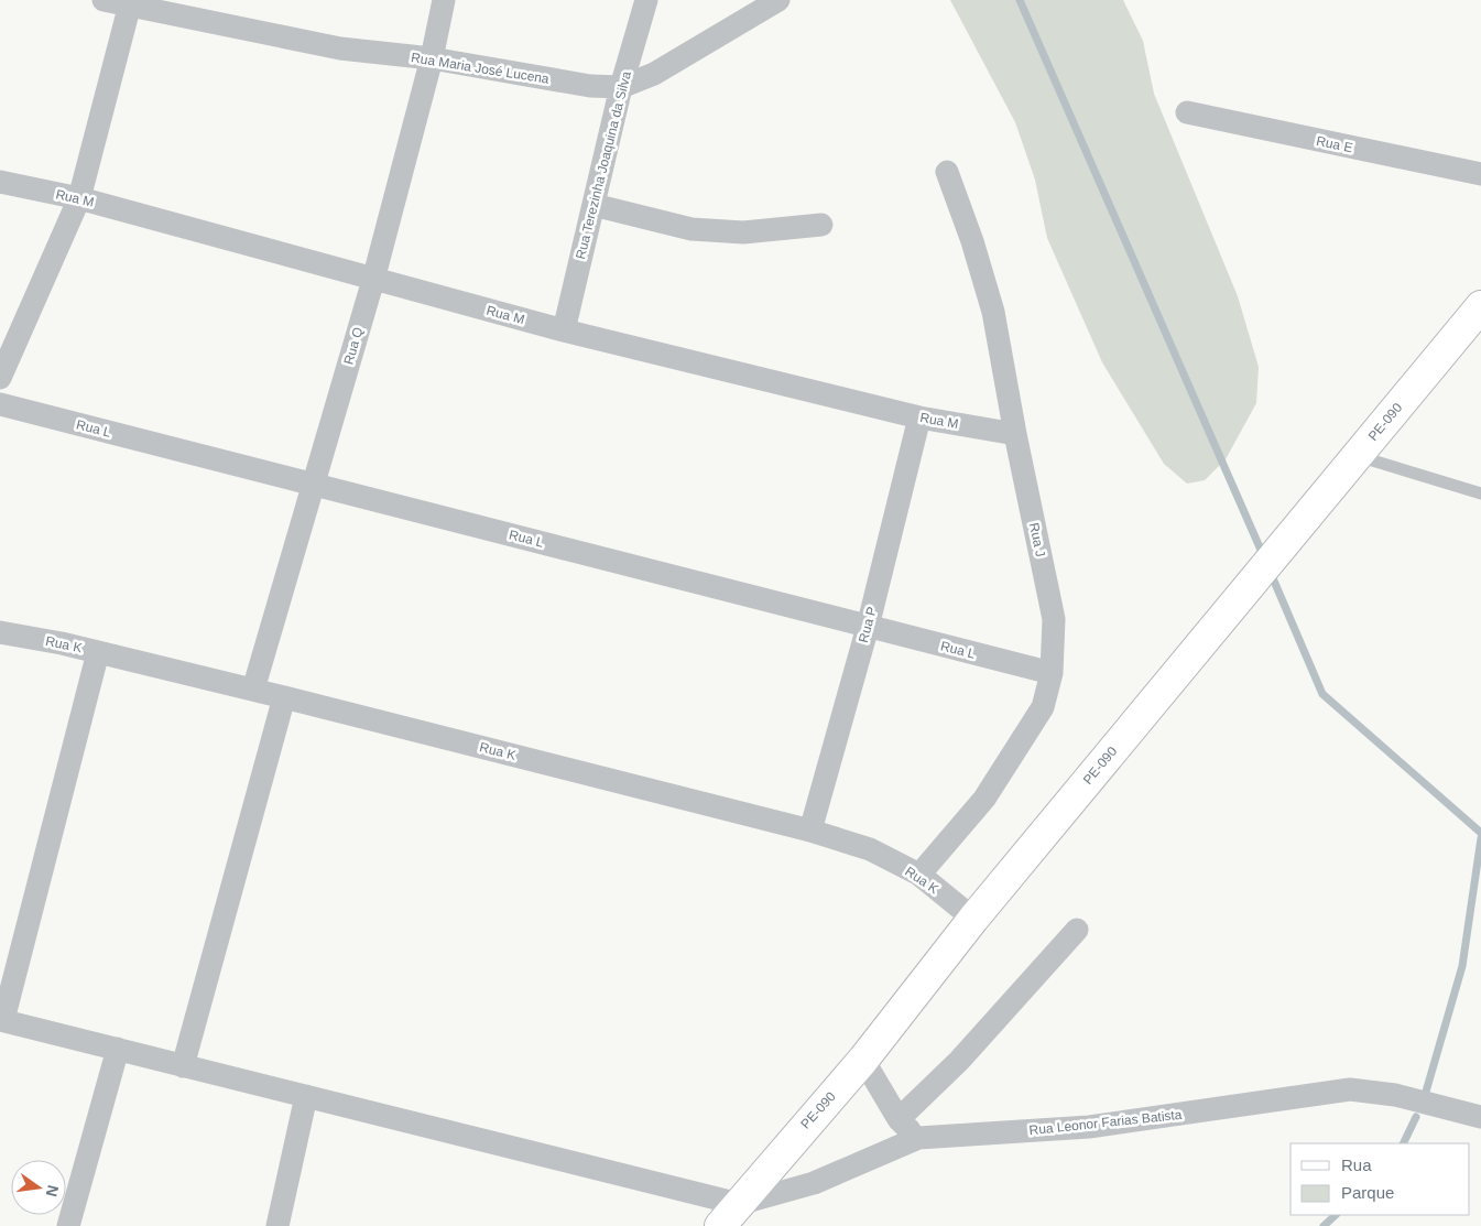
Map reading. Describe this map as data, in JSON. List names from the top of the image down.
{
  "streets": {
    "main road": ["PE-090"],
    "street": [
      "Rua Maria José Lucena",
      "Rua E",
      "Rua Terezinha Joaquina da Silva",
      "Rua M",
      "Rua Q",
      "Rua L",
      "Rua J",
      "Rua P",
      "Rua K",
      "Rua Leonor Farias Batista"
    ]
  },
  "crossings": [
    ["Rua Maria José Lucena", "Rua Terezinha Joaquina da Silva"],
    ["Rua Maria José Lucena", "Rua Q"],
    ["Rua Terezinha Joaquina da Silva", "Rua M"],
    ["Rua M", "Rua Q"],
    ["Rua M", "Rua J"],
    ["Rua M", "Rua P"],
    ["Rua Q", "Rua L"],
    ["Rua Q", "Rua K"],
    ["PE-090", "Rua K"],
    ["PE-090", "Rua Leonor Farias Batista"],
    ["Rua L", "Rua J"],
    ["Rua L", "Rua P"],
    ["Rua J", "Rua K"],
    ["Rua P", "Rua K"]
  ],
  "legend": ["Rua", "Parque"],
  "north": "right"
}
